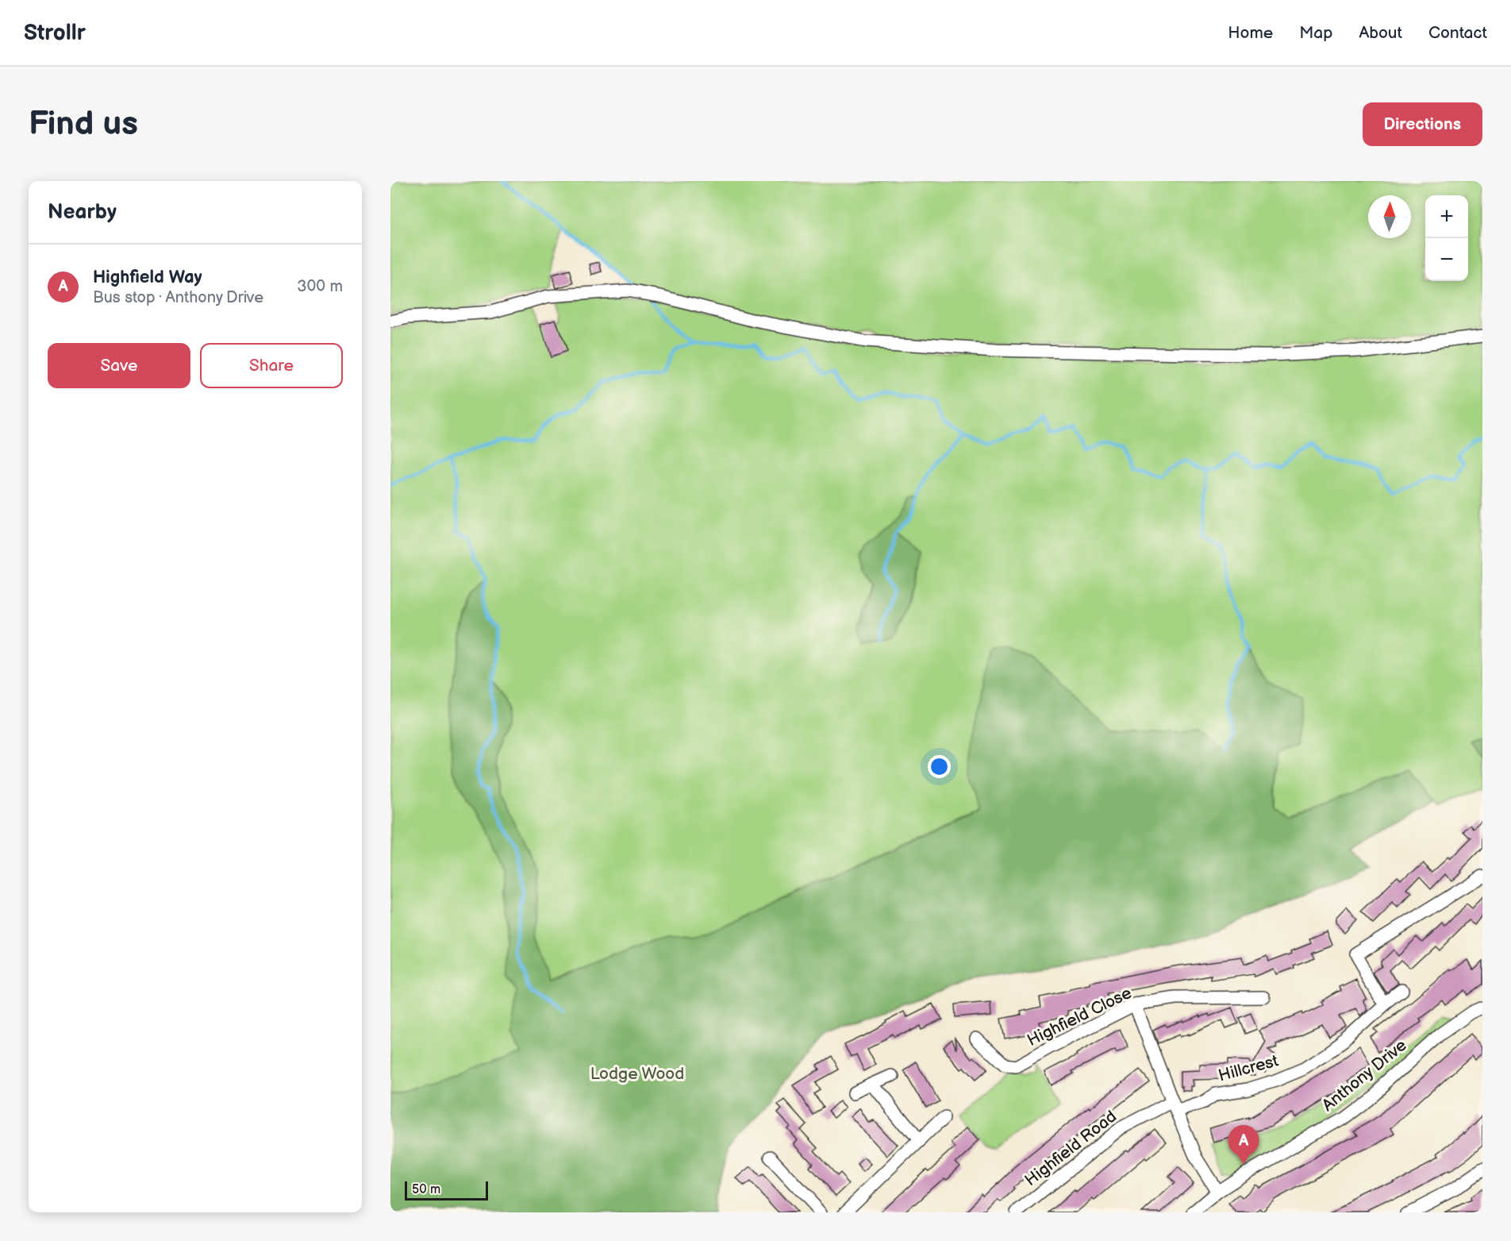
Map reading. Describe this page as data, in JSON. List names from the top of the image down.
{
  "streets": {
    "street": [
      "Highfield Close",
      "Hillcrest",
      "Anthony Drive",
      "Highfield Road"
    ]
  },
  "crossings": [
    ["Hillcrest", "Highfield Road"]
  ],
  "parks": ["Lodge Wood"],
  "scale_bar": "50 m",
  "north": "top",
  "page": {
    "header": "Strollr",
    "nav": [
      "Home",
      "Map",
      "About",
      "Contact"
    ],
    "buttons": [
      "Directions",
      ["Save", "Share"]
    ],
    "title": "Find us",
    "heading": "Nearby",
    "map_buttons": ["+", "−"],
    "list": [
      {
        "mark": "A",
        "name": "Highfield Way",
        "note": "Bus stop · Anthony Drive",
        "value": "300 m"
      }
    ],
    "pins": "A",
    "scale": "50 m"
  }
}
